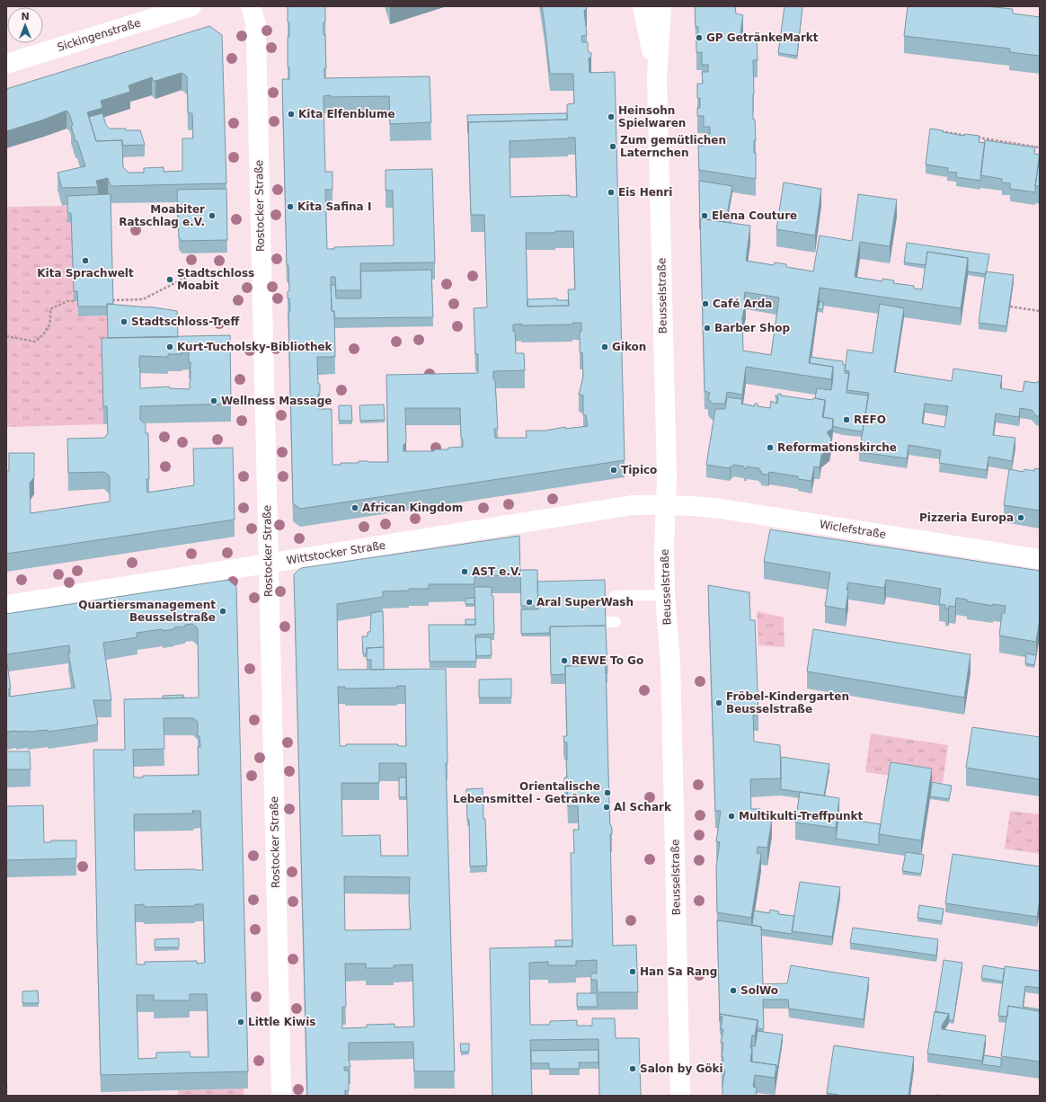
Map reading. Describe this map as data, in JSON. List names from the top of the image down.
{
  "streets": {
    "street": [
      "Sickingenstraße",
      "Rostocker Straße",
      "Beusselstraße",
      "Wiclefstraße",
      "Wittstocker Straße"
    ]
  },
  "crossings": [
    ["Rostocker Straße", "Wittstocker Straße"],
    ["Beusselstraße", "Wiclefstraße"],
    ["Beusselstraße", "Wittstocker Straße"],
    ["Wiclefstraße", "Wittstocker Straße"]
  ],
  "places": [
    "GP GetränkeMarkt",
    "Kita Elfenblume",
    "Heinsohn Spielwaren",
    "Zum gemütlichen Laternchen",
    "Eis Henri",
    "Kita Safina I",
    "Moabiter Ratschlag e.V.",
    "Elena Couture",
    "Kita Sprachwelt",
    "Stadtschloss Moabit",
    "Café Arda",
    "Stadtschloss-Treff",
    "Barber Shop",
    "Kurt-Tucholsky-Bibliothek",
    "Gikon",
    "Wellness Massage",
    "REFO",
    "Reformationskirche",
    "Tipico",
    "African Kingdom",
    "Pizzeria Europa",
    "AST e.V.",
    "Aral SuperWash",
    "Quartiersmanagement Beusselstraße",
    "REWE To Go",
    "Fröbel-Kindergarten Beusselstraße",
    "Orientalische Lebensmittel - Getränke",
    "Al Schark",
    "Multikulti-Treffpunkt",
    "Han Sa Rang",
    "SolWo",
    "Little Kiwis",
    "Salon by Göki"
  ],
  "north": "top"
}
